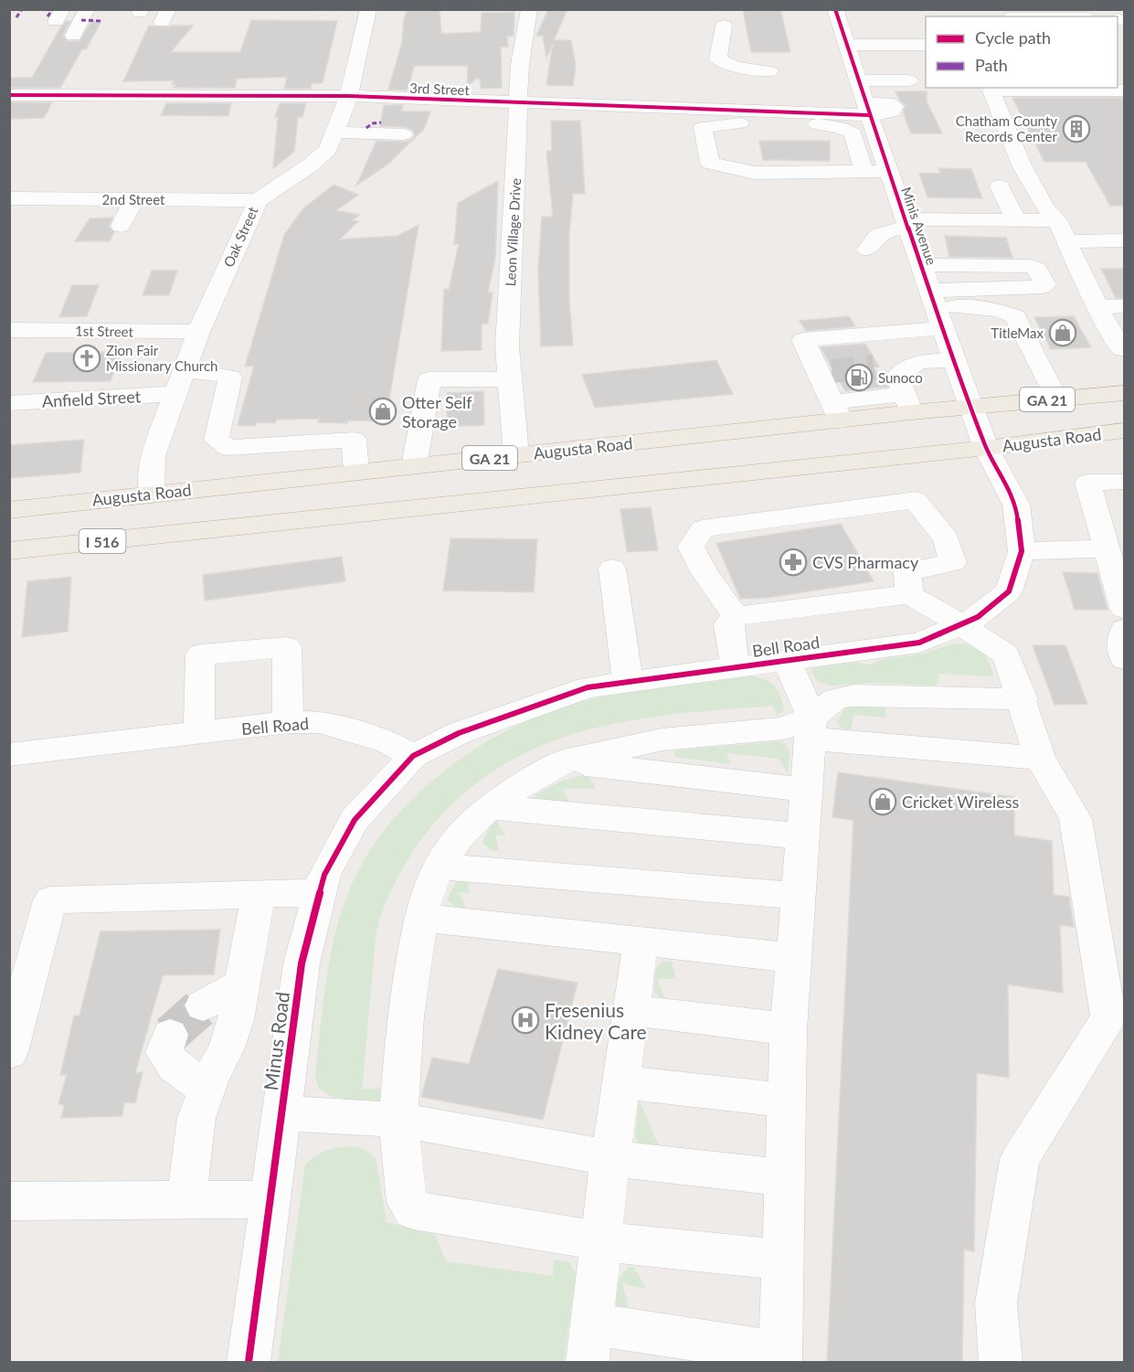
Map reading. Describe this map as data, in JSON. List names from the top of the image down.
{
  "streets": {
    "highway": ["GA 21", "Augusta Road", "I 516"],
    "street": [
      "3rd Street",
      "2nd Street",
      "Minis Avenue",
      "Leon Village Drive",
      "Oak Street",
      "1st Street",
      "Anfield Street",
      "Bell Road",
      "Minus Road"
    ]
  },
  "crossings": [
    ["3rd Street", "Minis Avenue"],
    ["3rd Street", "Leon Village Drive"],
    ["3rd Street", "Oak Street"],
    ["2nd Street", "Oak Street"],
    ["Minis Avenue", "Augusta Road"],
    ["Minis Avenue", "Bell Road"],
    ["Leon Village Drive", "Augusta Road"],
    ["Oak Street", "1st Street"],
    ["Oak Street", "Anfield Street"],
    ["Oak Street", "Augusta Road"],
    ["Augusta Road", "I 516"],
    ["Augusta Road", "Bell Road"],
    ["Bell Road", "Minus Road"]
  ],
  "places": {
    "building": ["Chatham County Records Center"],
    "shop": ["TitleMax", "Otter Self Storage", "Cricket Wireless"],
    "church": ["Zion Fair Missionary Church"],
    "fuel station": ["Sunoco"],
    "pharmacy": ["CVS Pharmacy"],
    "hospital": ["Fresenius Kidney Care"]
  },
  "legend": ["Cycle path", "Path"]
}
